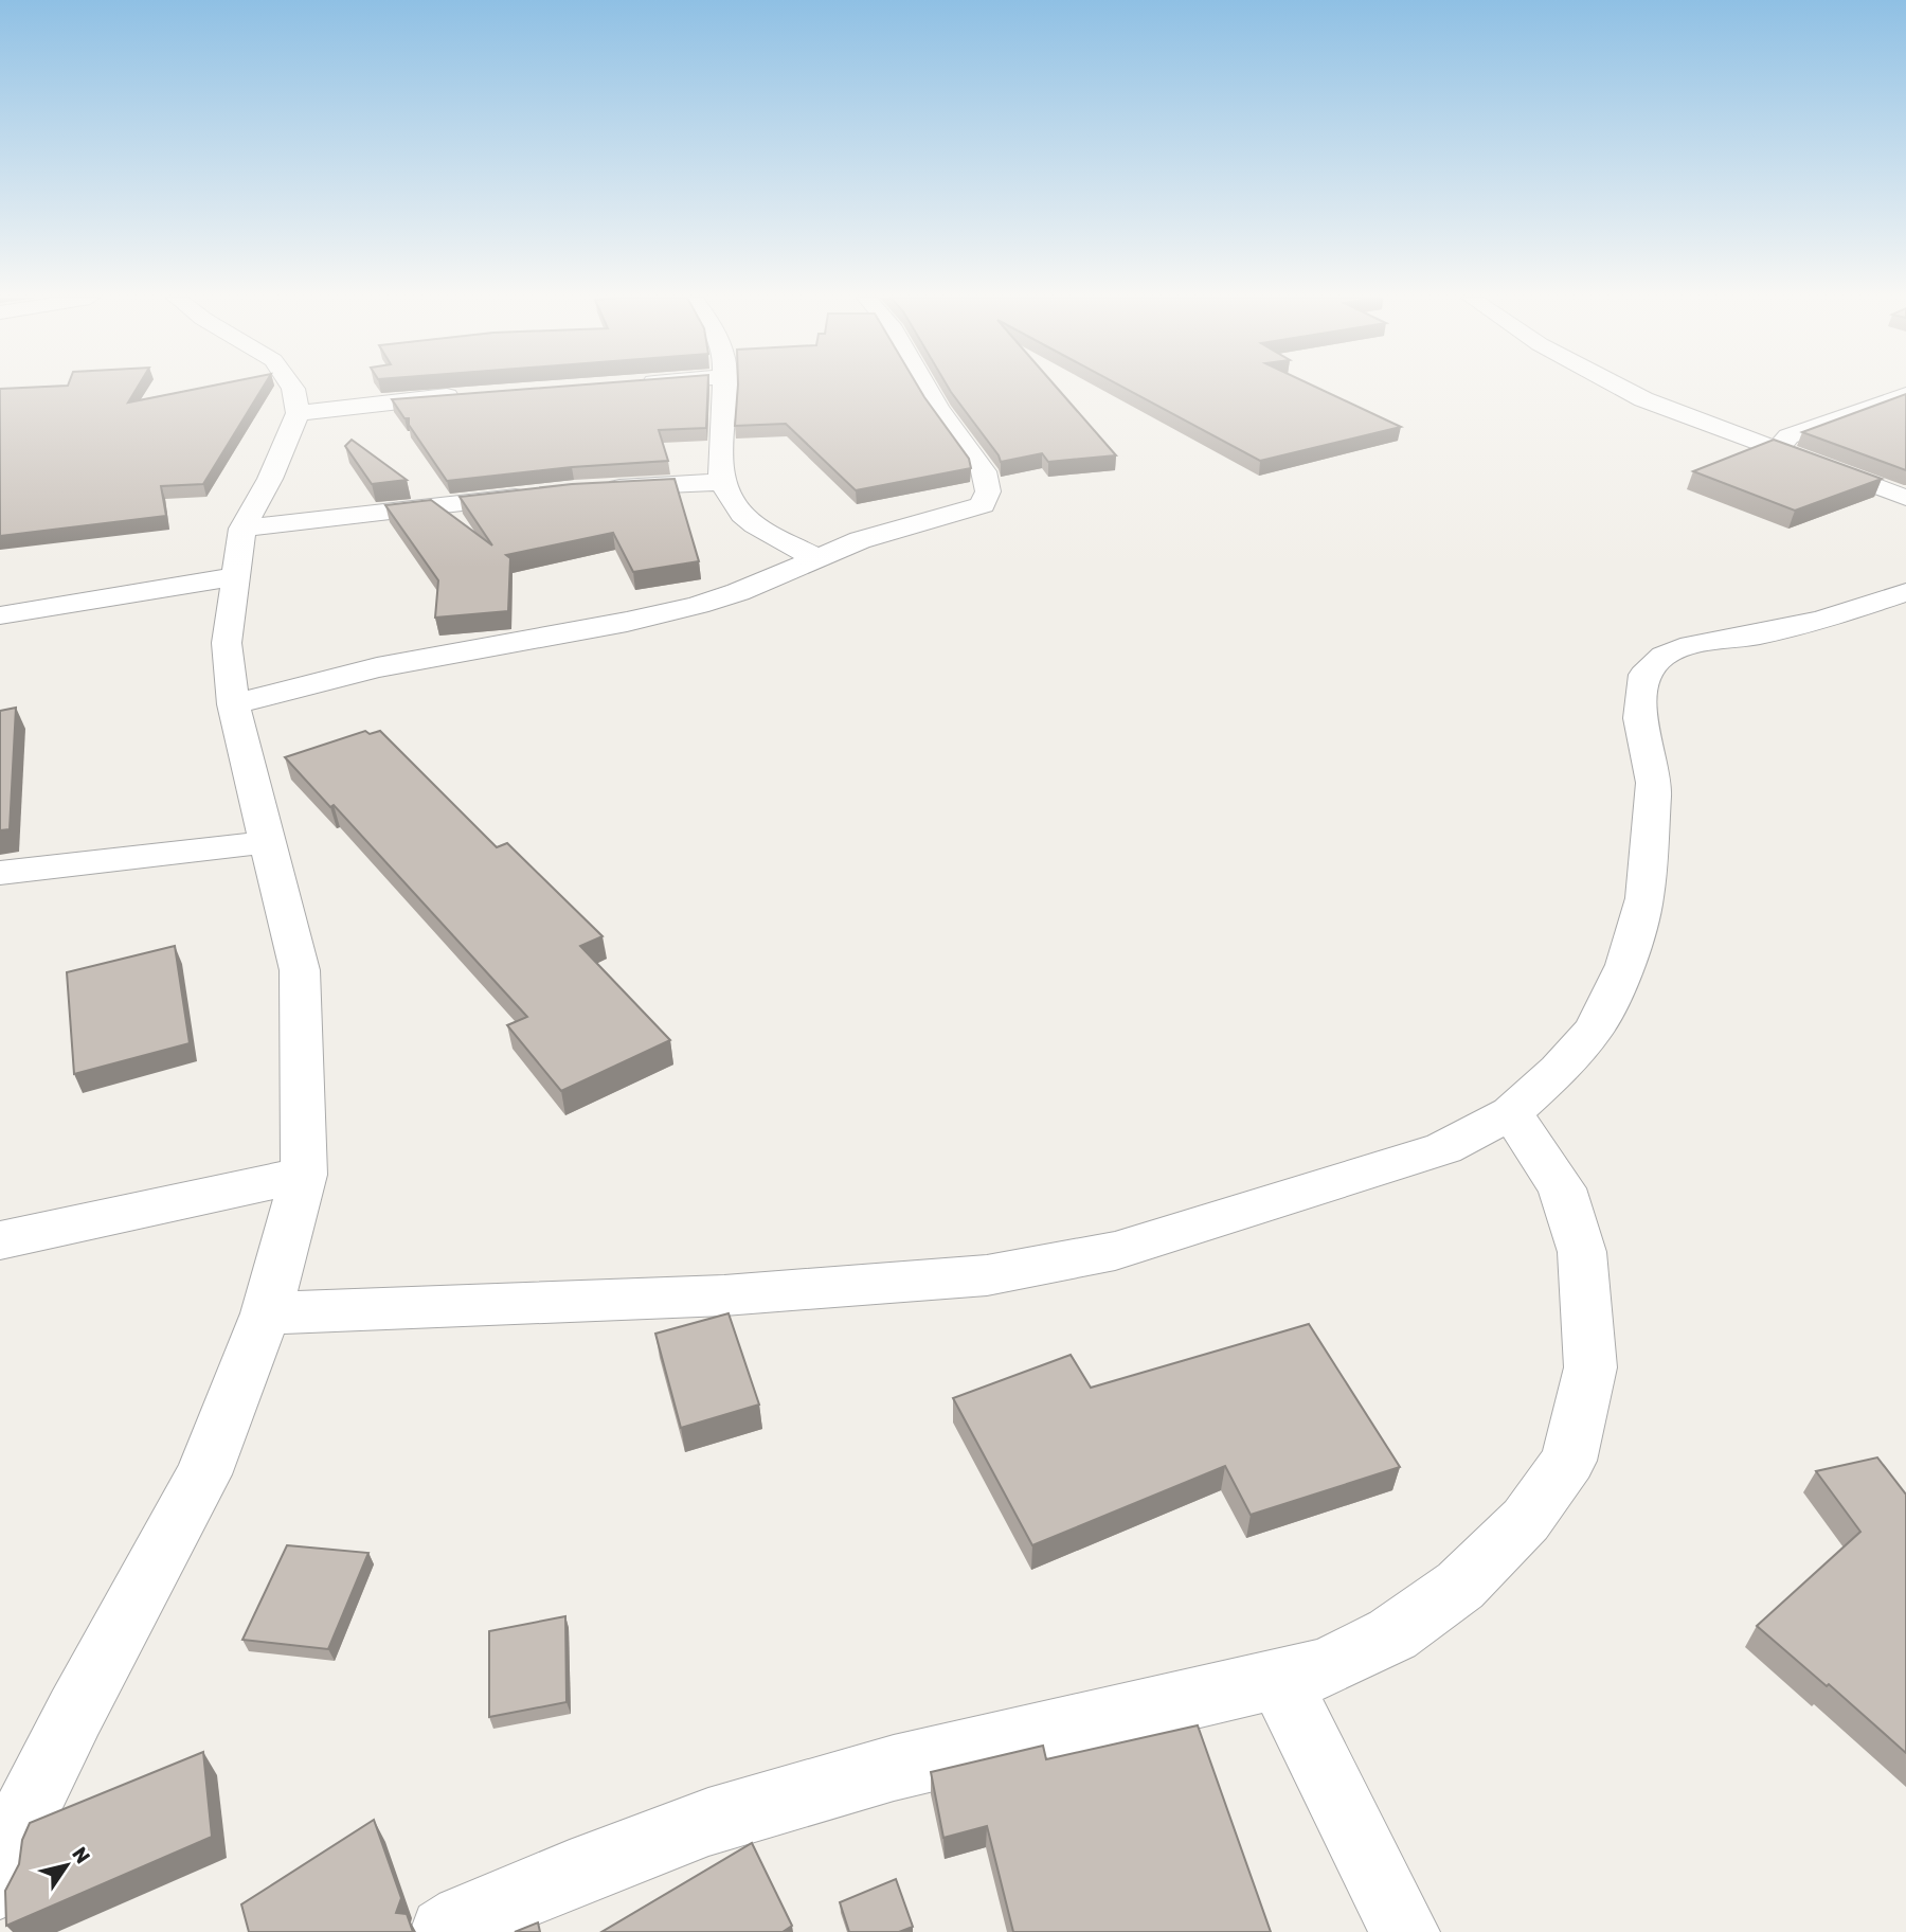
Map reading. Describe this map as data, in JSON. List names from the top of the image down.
{
  "north": "top right"
}
